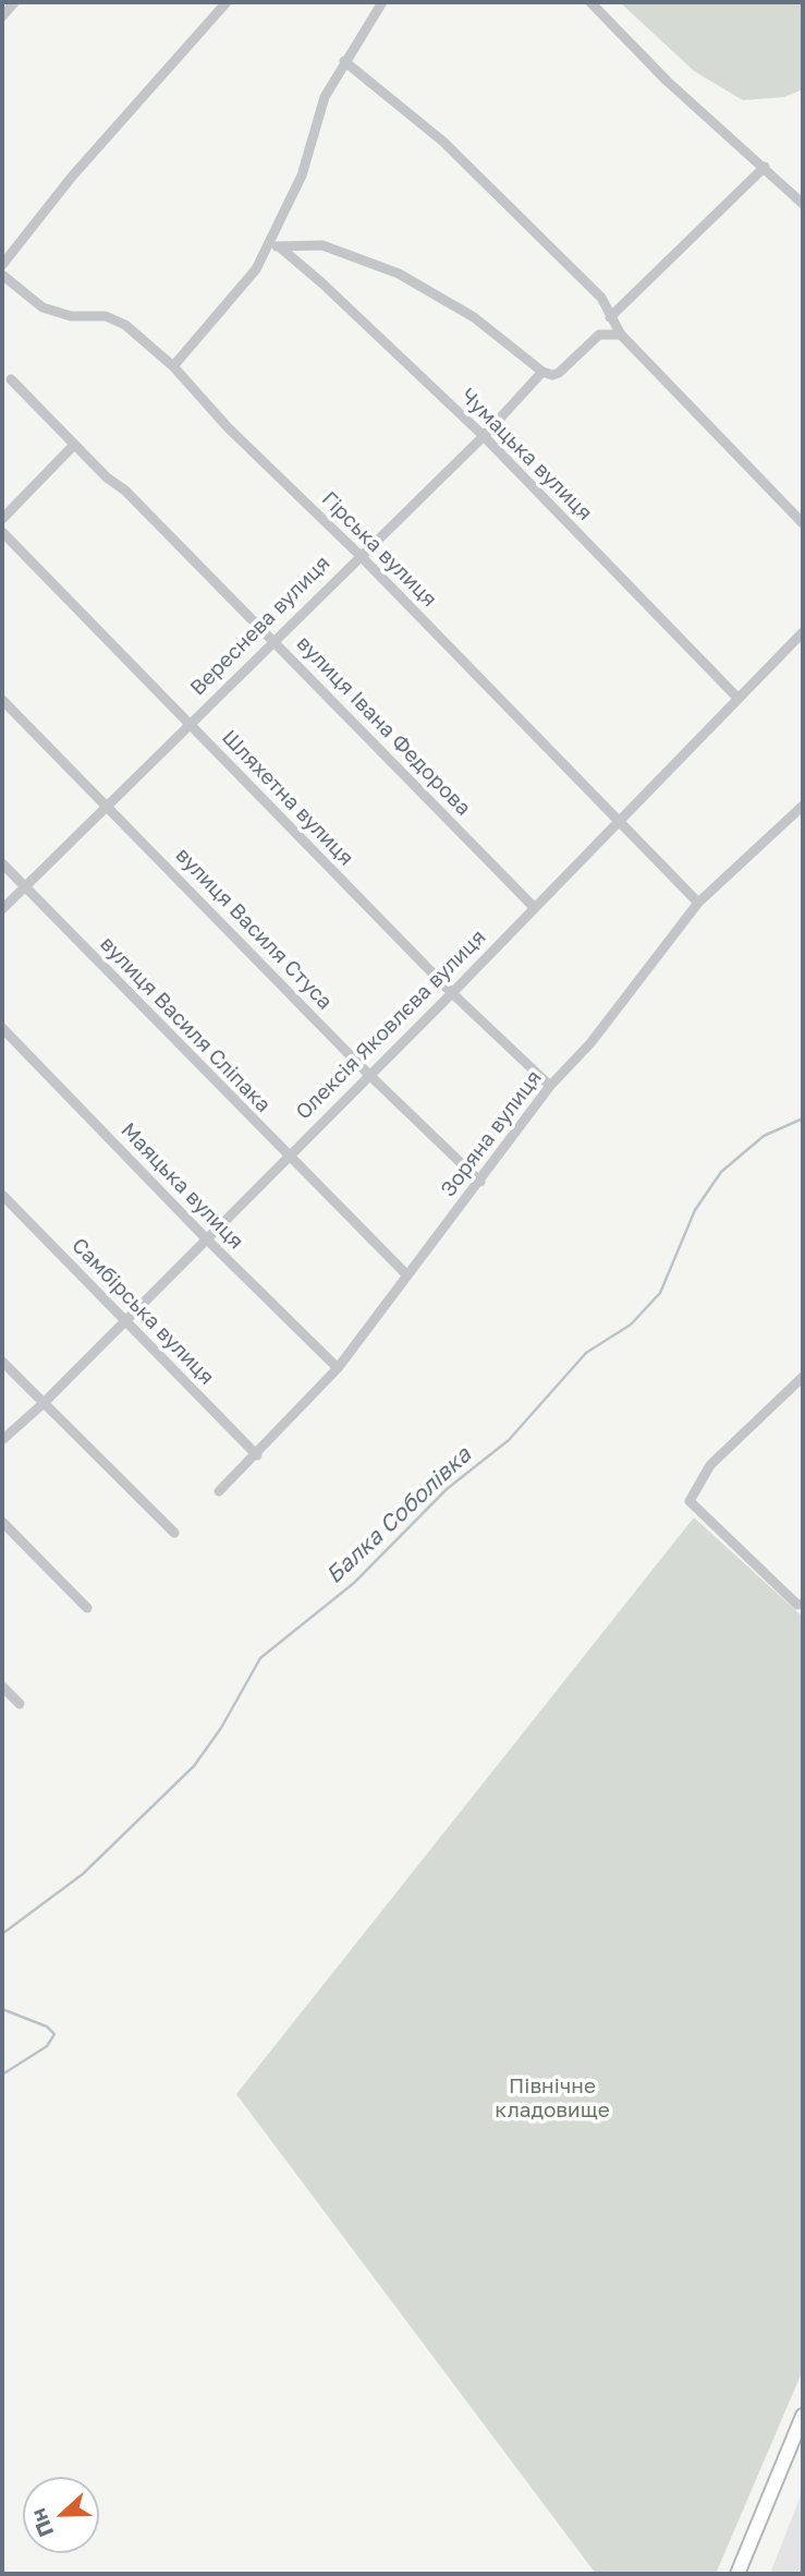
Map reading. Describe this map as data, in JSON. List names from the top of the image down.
{
  "streets": {
    "street": [
      "Чумацька вулиця",
      "Гірська вулиця",
      "Вереснева вулиця",
      "вулиця Івана Федорова",
      "Шляхетна вулиця",
      "вулиця Василя Стуса",
      "вулиця Василя Сліпака",
      "Олексія Яковлєва вулиця",
      "Зоряна вулиця",
      "Маяцька вулиця",
      "Самбірська вулиця"
    ]
  },
  "crossings": [
    ["Чумацька вулиця", "Вереснева вулиця"],
    ["Чумацька вулиця", "Олексія Яковлєва вулиця"],
    ["Гірська вулиця", "Вереснева вулиця"],
    ["Гірська вулиця", "Олексія Яковлєва вулиця"],
    ["Гірська вулиця", "Зоряна вулиця"],
    ["Вереснева вулиця", "вулиця Івана Федорова"],
    ["Вереснева вулиця", "Шляхетна вулиця"],
    ["Вереснева вулиця", "вулиця Василя Стуса"],
    ["Вереснева вулиця", "вулиця Василя Сліпака"],
    ["вулиця Івана Федорова", "Олексія Яковлєва вулиця"],
    ["Шляхетна вулиця", "Олексія Яковлєва вулиця"],
    ["Шляхетна вулиця", "Зоряна вулиця"],
    ["вулиця Василя Стуса", "Олексія Яковлєва вулиця"],
    ["вулиця Василя Стуса", "Зоряна вулиця"],
    ["вулиця Василя Сліпака", "Олексія Яковлєва вулиця"],
    ["вулиця Василя Сліпака", "Зоряна вулиця"],
    ["Олексія Яковлєва вулиця", "Маяцька вулиця"],
    ["Олексія Яковлєва вулиця", "Самбірська вулиця"],
    ["Зоряна вулиця", "Маяцька вулиця"],
    ["Зоряна вулиця", "Самбірська вулиця"]
  ],
  "water": ["Балка Соболівка"],
  "parks": ["Північне кладовище"],
  "north": "left"
}
